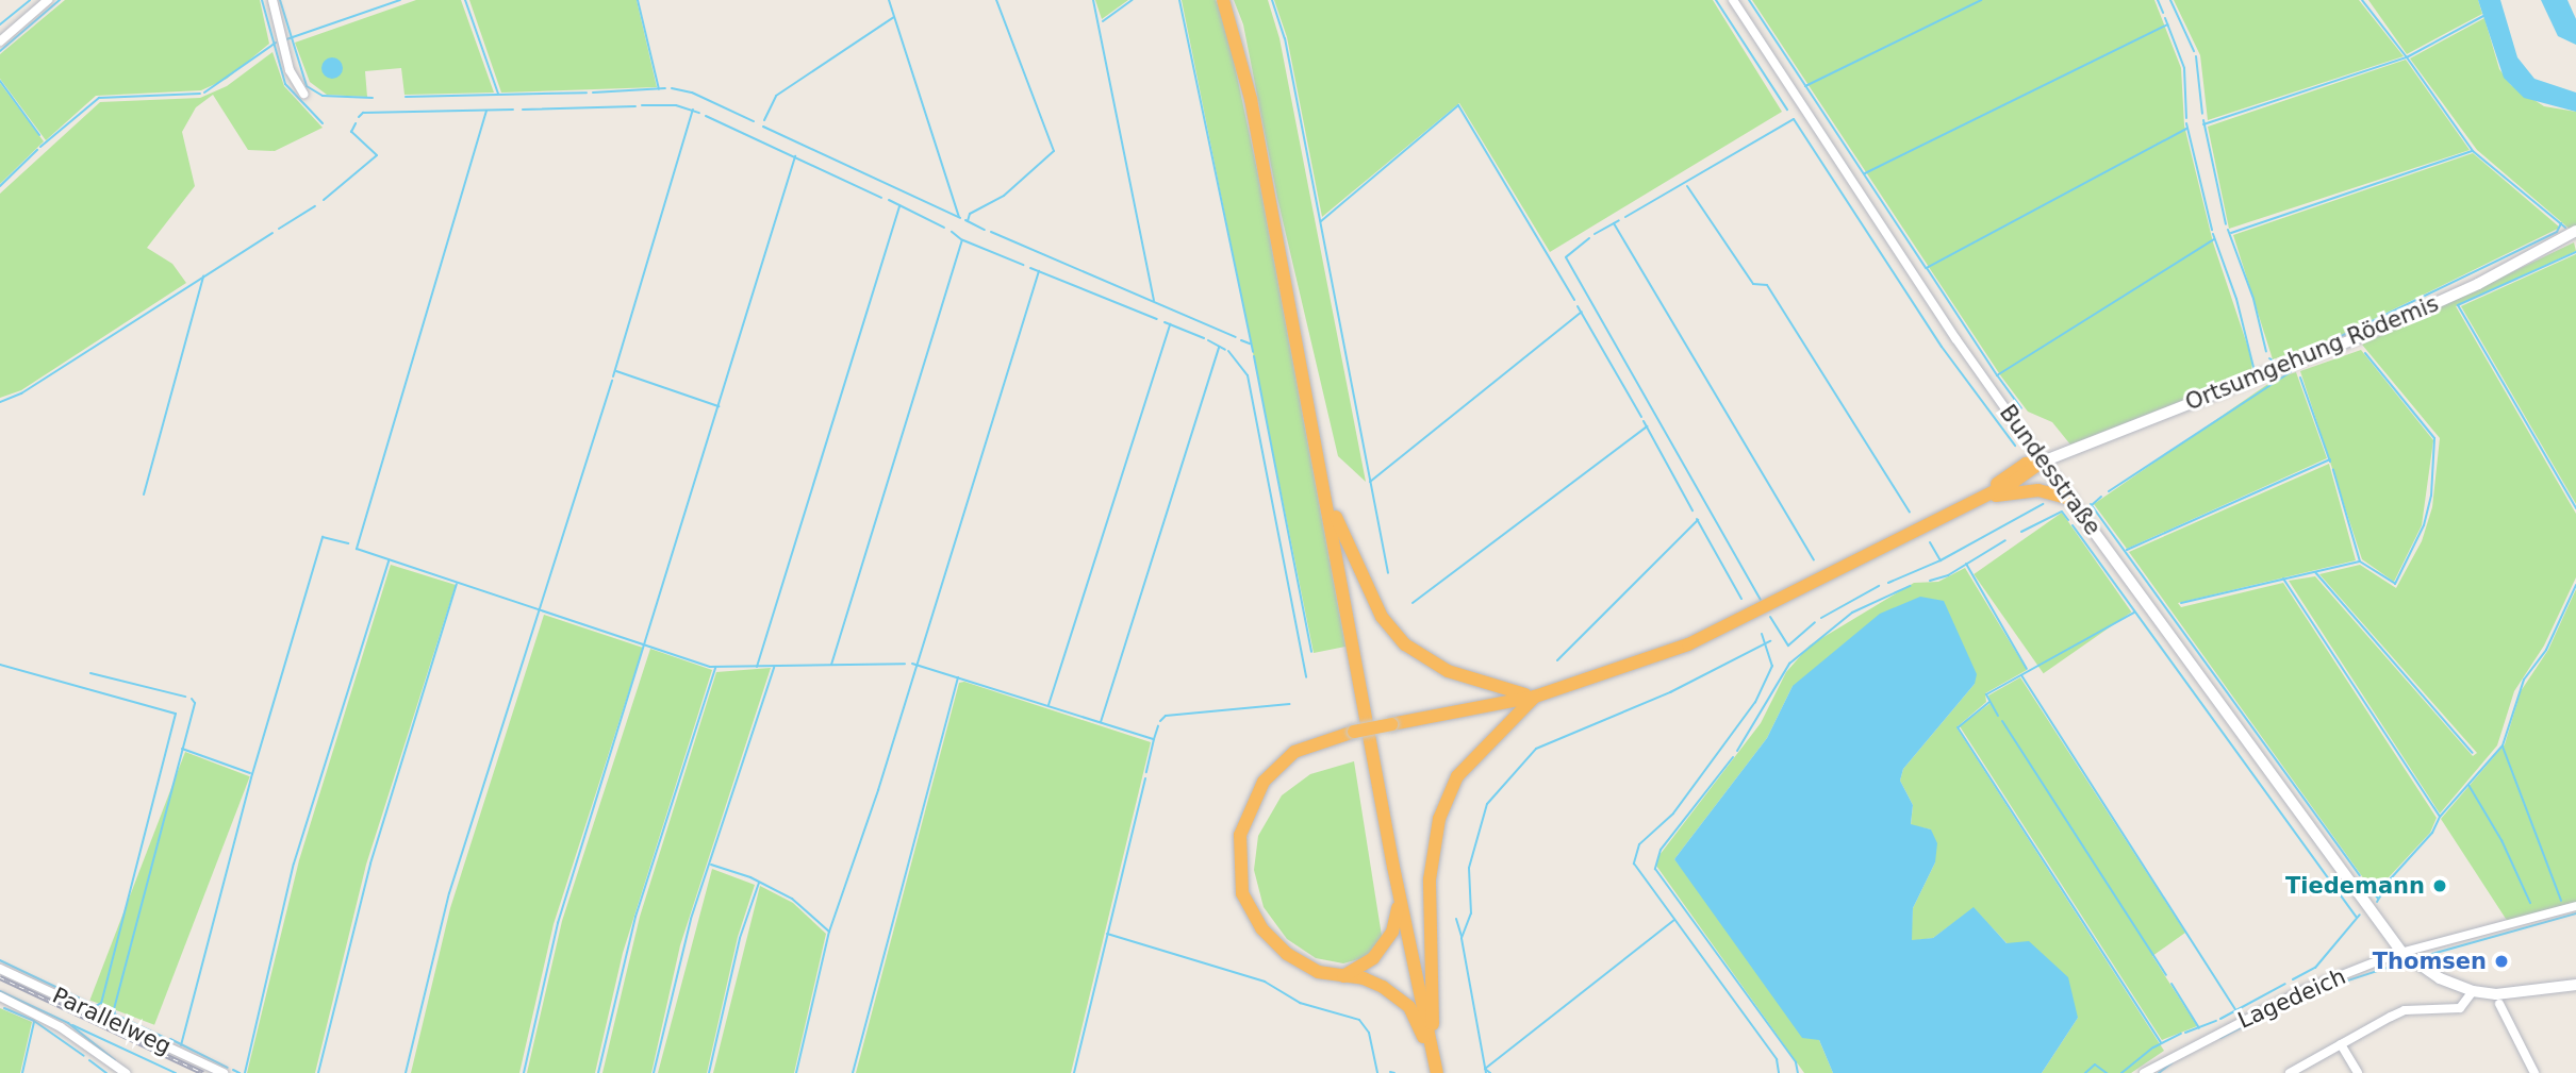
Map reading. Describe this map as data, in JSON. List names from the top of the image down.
{
  "streets": {
    "main road": ["Ortsumgehung Rödemis"],
    "street": ["Bundesstraße", "Lagedeich", "Parallelweg"]
  },
  "crossings": [
    ["Ortsumgehung Rödemis", "Bundesstraße"],
    ["Bundesstraße", "Lagedeich"]
  ],
  "places": ["Tiedemann", "Thomsen"]
}
